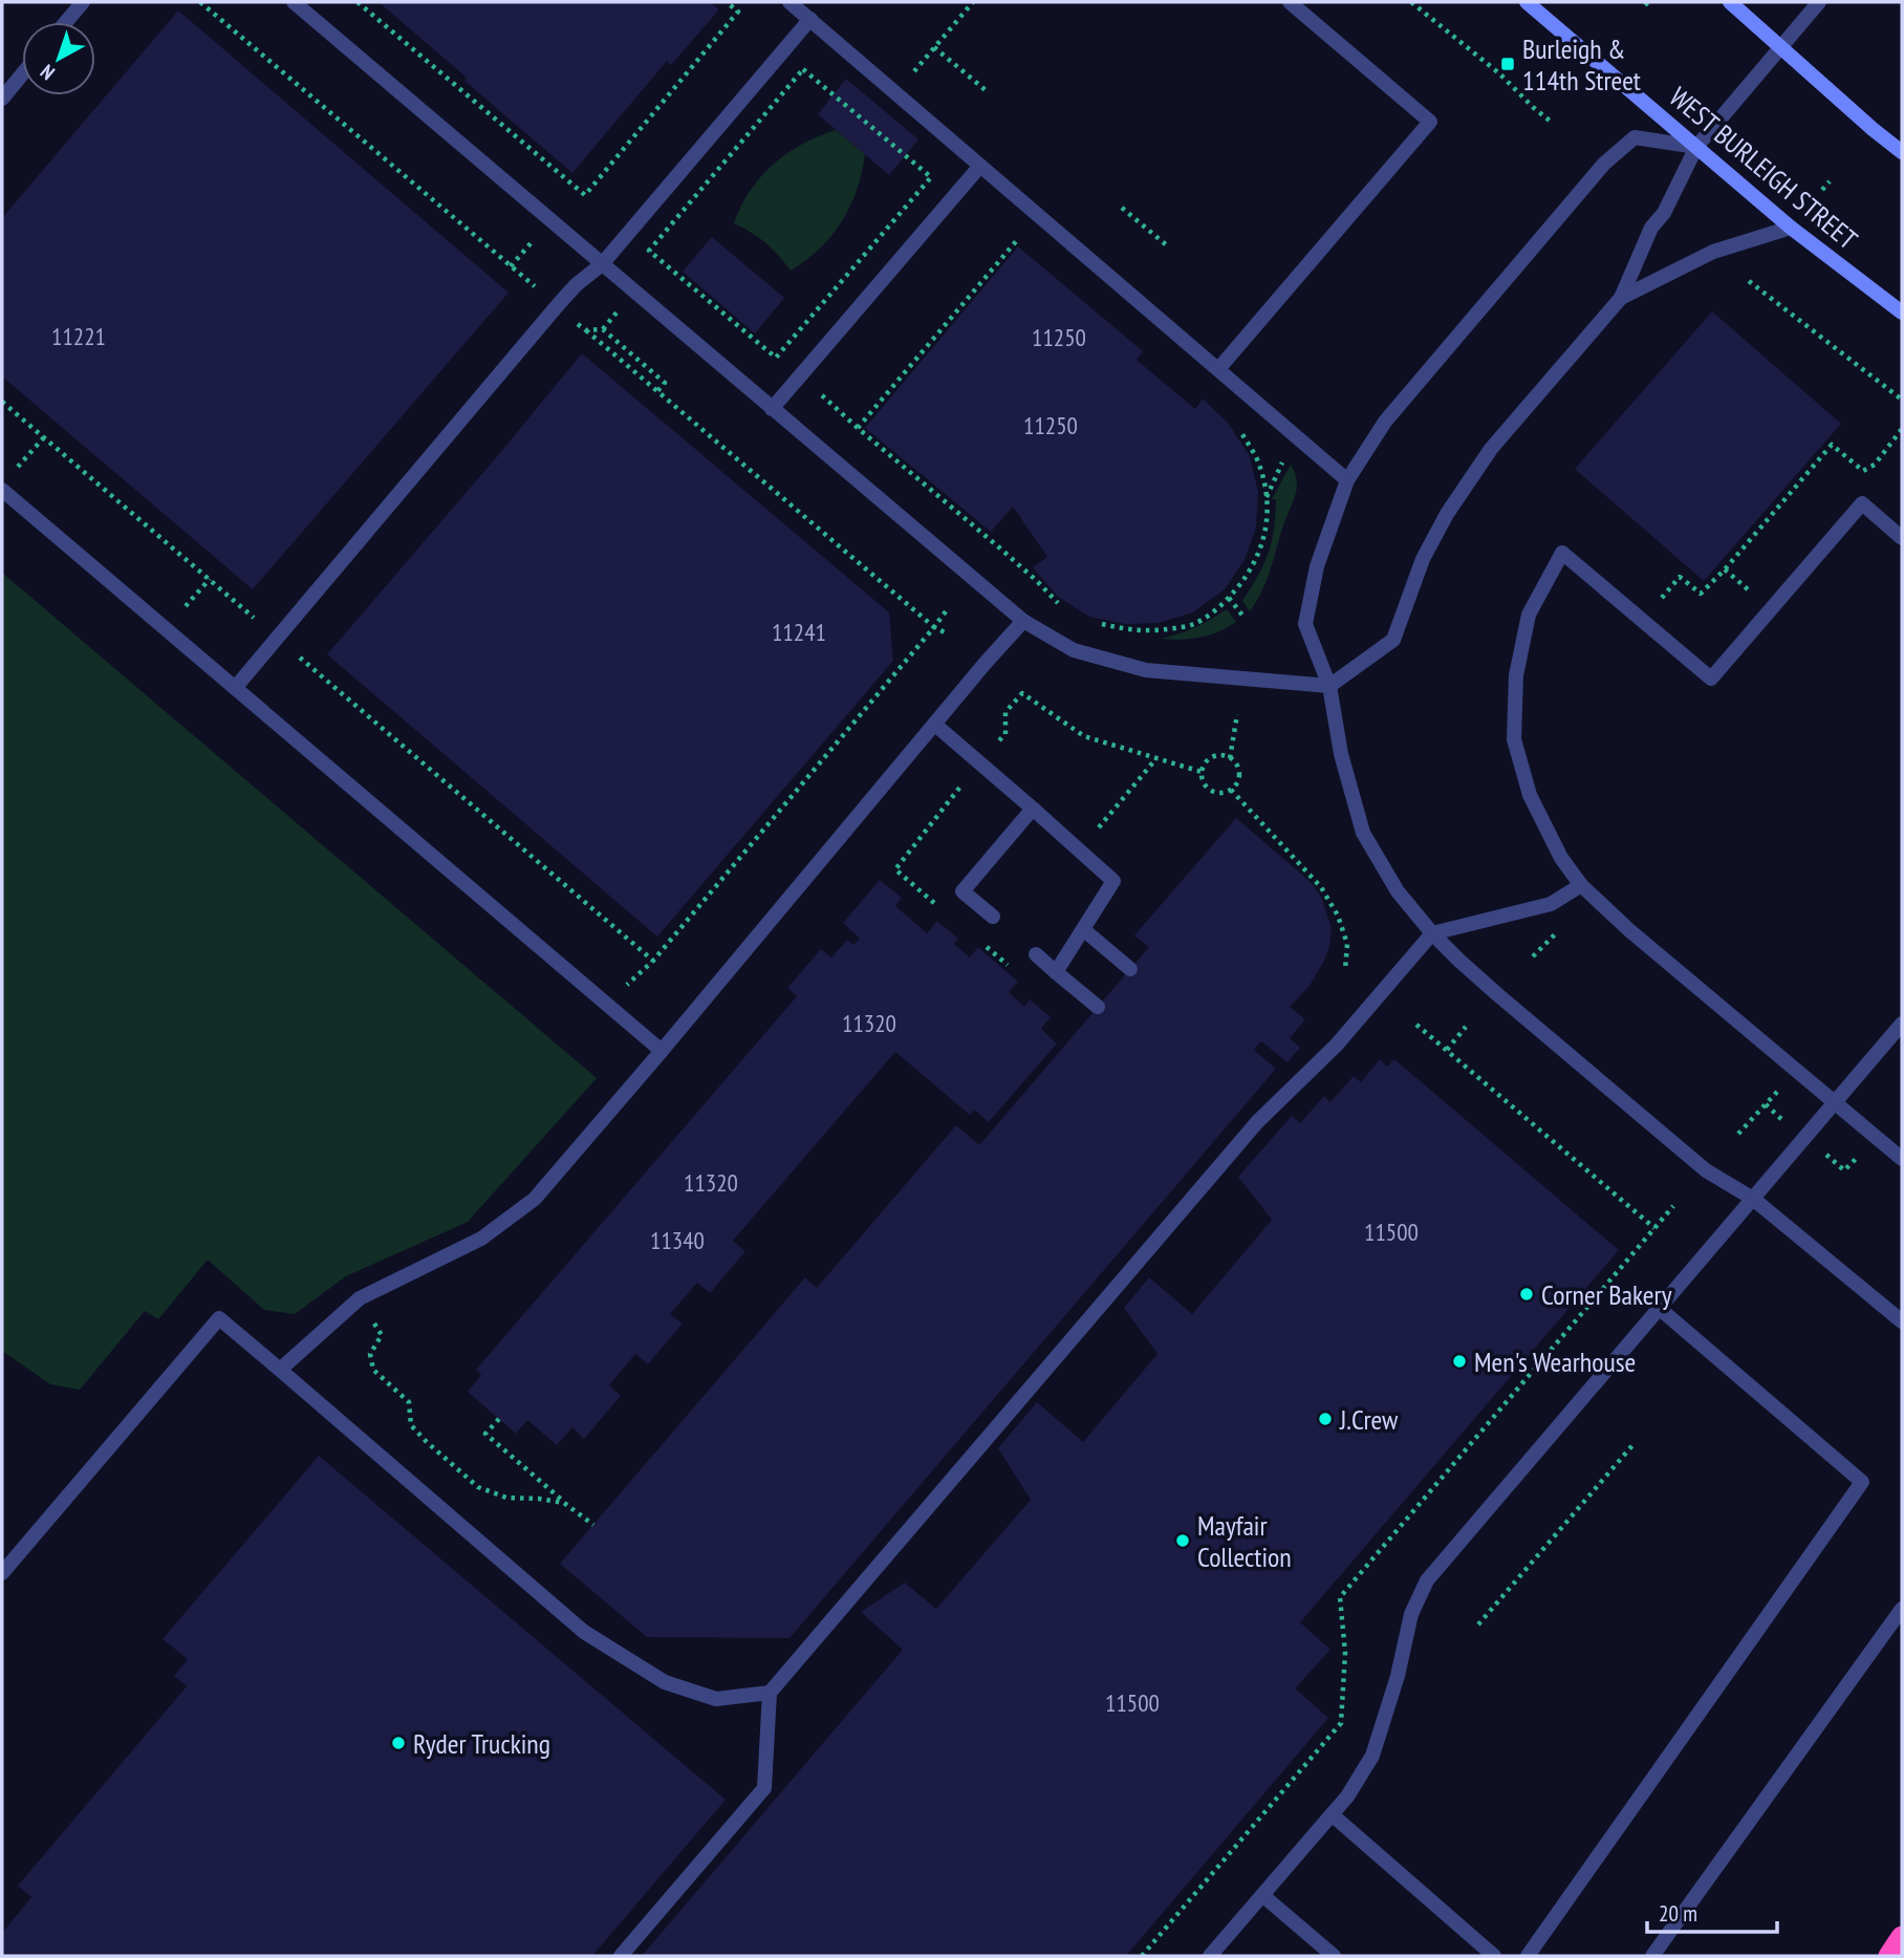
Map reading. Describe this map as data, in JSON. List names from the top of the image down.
{
  "streets": {
    "main road": ["WEST BURLEIGH STREET"]
  },
  "places": {
    "transit": ["Burleigh & 114th Street"],
    "other": [
      "Corner Bakery",
      "Men's Wearhouse",
      "J.Crew",
      "Mayfair Collection",
      "Ryder Trucking"
    ]
  },
  "house_numbers": [
    "11221",
    "11250",
    "11250",
    "11241",
    "11320",
    "11320",
    "11500",
    "11340",
    "11500"
  ],
  "scale_bar": "20 m",
  "north": "bottom left"
}
